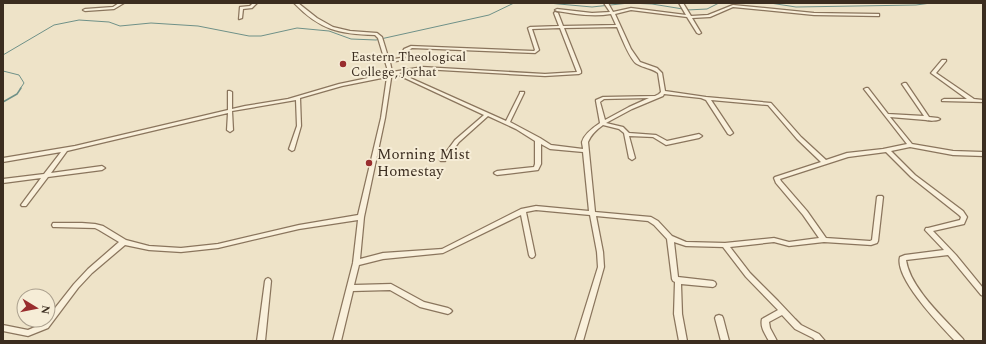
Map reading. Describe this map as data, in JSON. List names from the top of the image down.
{
  "places": ["Eastern Theological College, Jorhat", "Morning Mist Homestay"],
  "north": "right"
}
